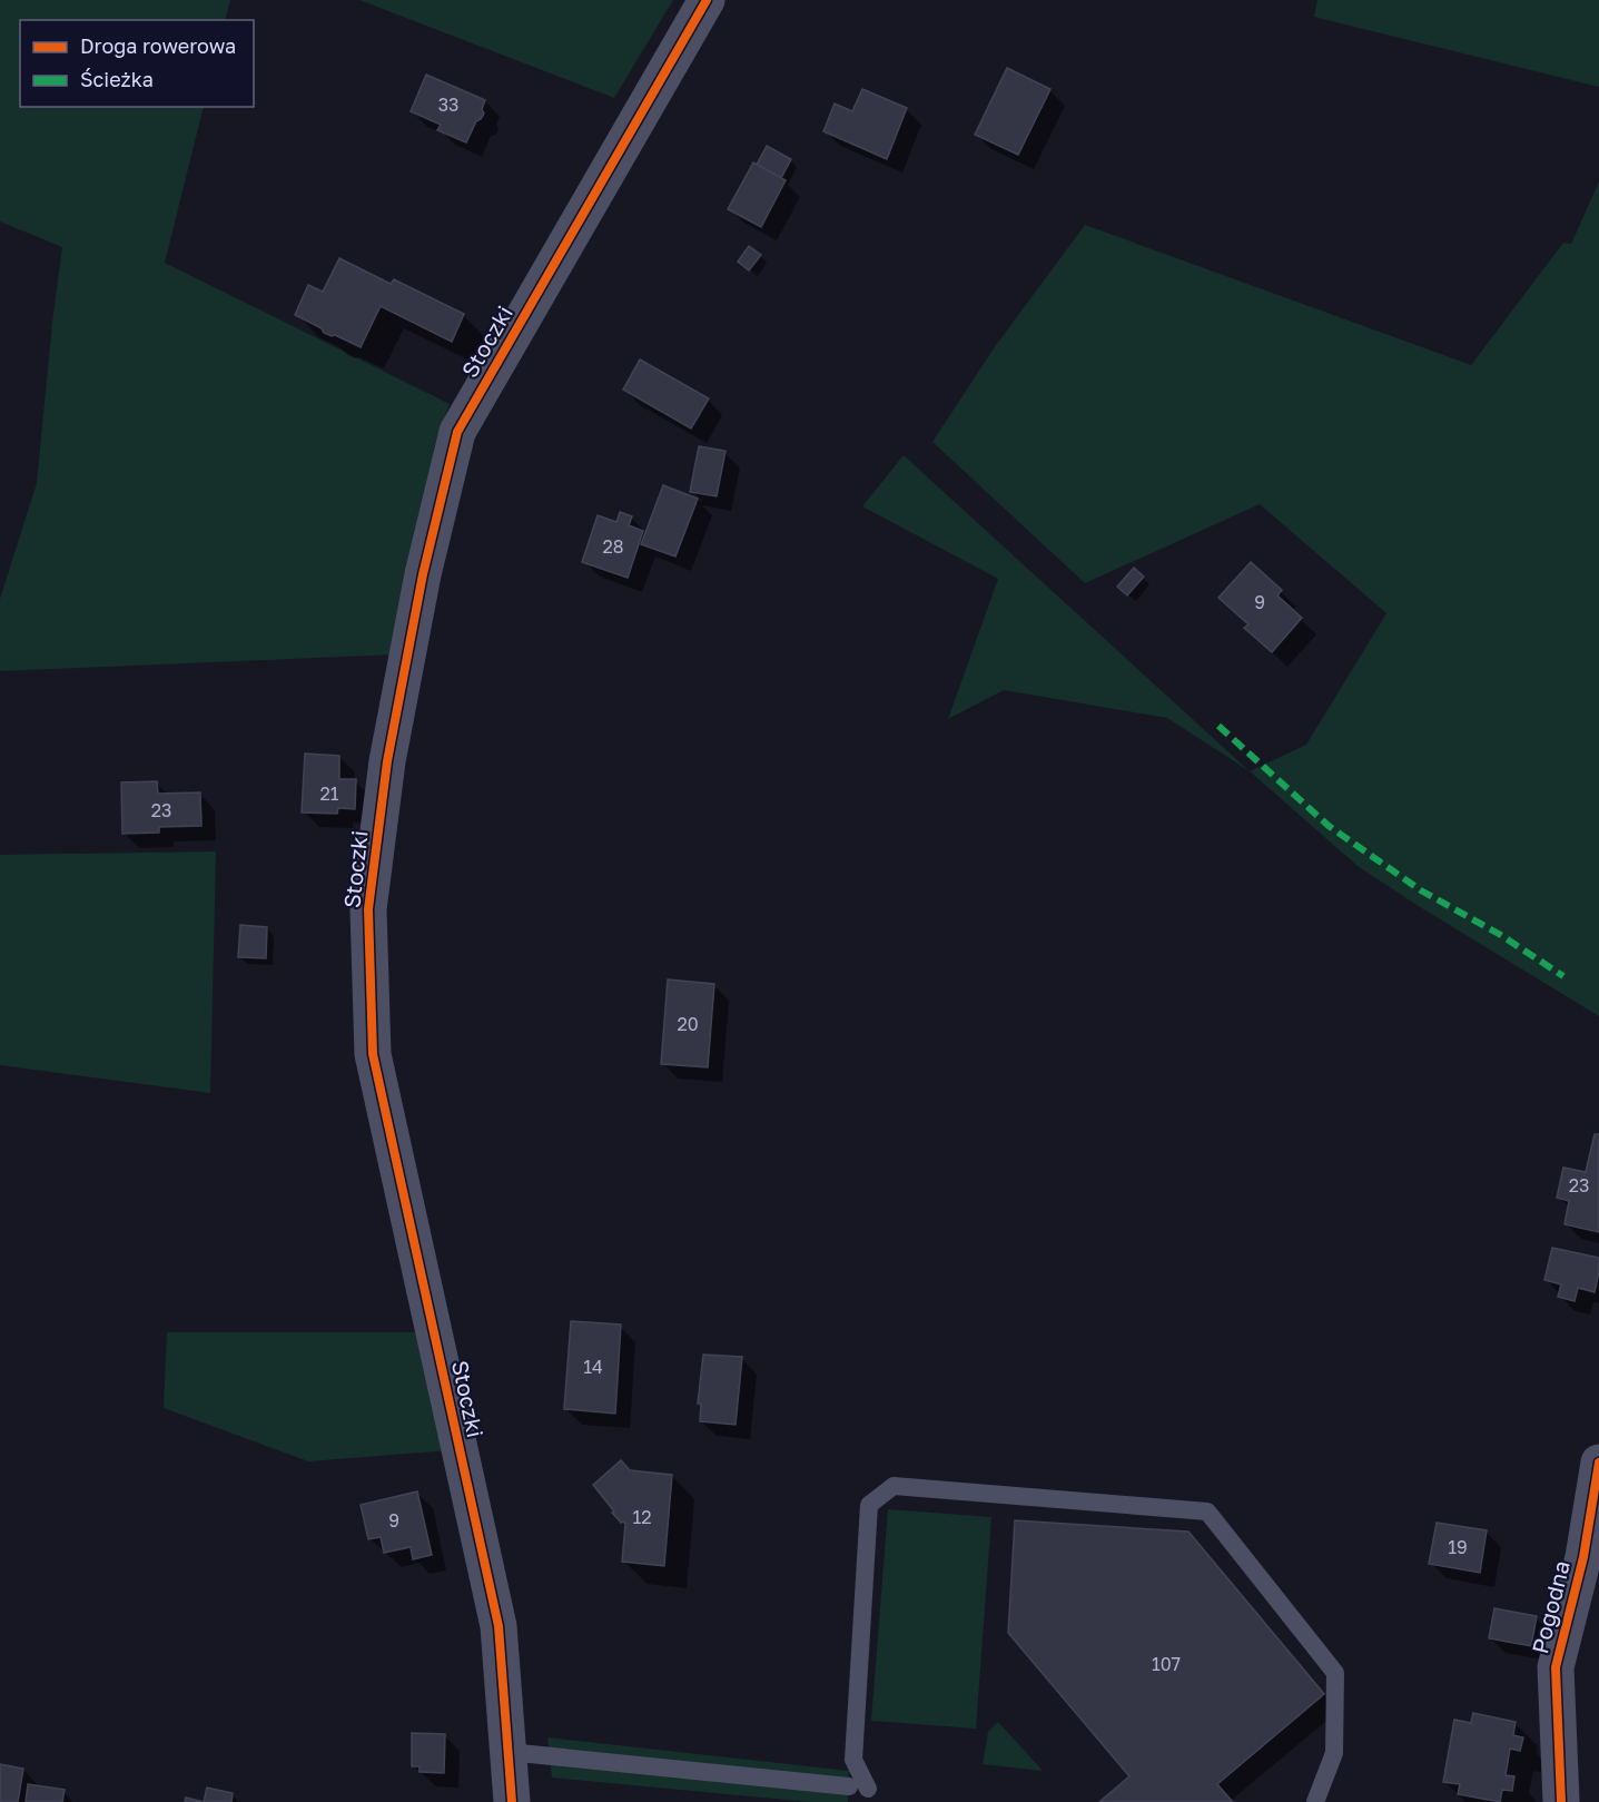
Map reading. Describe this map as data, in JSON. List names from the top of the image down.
{
  "streets": {
    "street": ["Stoczki", "Pogodna"]
  },
  "house_numbers": [
    "33",
    "28",
    "9",
    "21",
    "23",
    "20",
    "23",
    "14",
    "12",
    "9",
    "19",
    "107"
  ],
  "legend": ["Droga rowerowa", "Ścieżka"]
}
